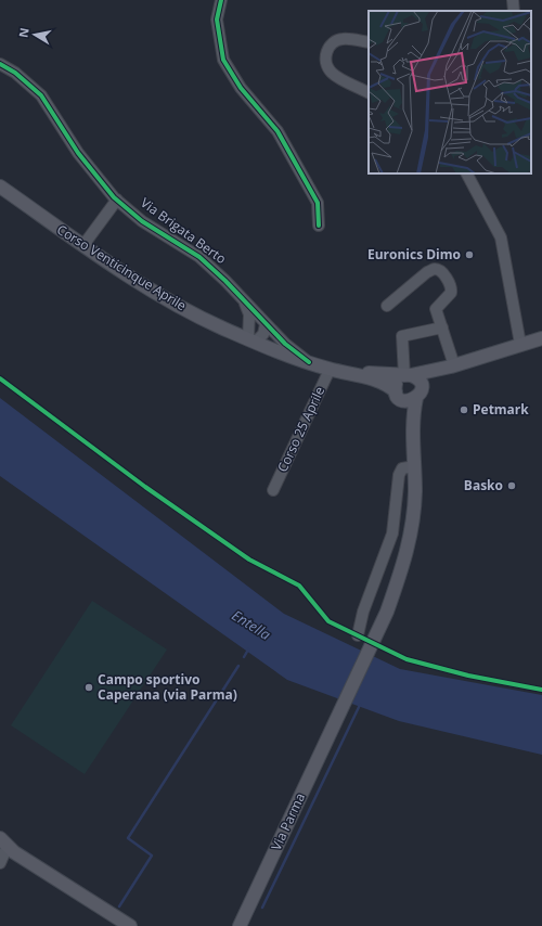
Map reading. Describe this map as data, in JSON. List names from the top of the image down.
{
  "streets": {
    "main road": ["Corso Venticinque Aprile", "Corso 25 Aprile", "Via Parma"],
    "street": ["Via Brigata Berto"]
  },
  "crossings": [
    ["Via Brigata Berto", "Corso 25 Aprile"],
    ["Corso Venticinque Aprile", "Corso 25 Aprile"],
    ["Corso 25 Aprile", "Via Parma"]
  ],
  "water": ["Entella"],
  "places": [
    "Euronics Dimo",
    "Petmark",
    "Basko",
    "Campo sportivo Caperana (via Parma)"
  ],
  "north": "left"
}
